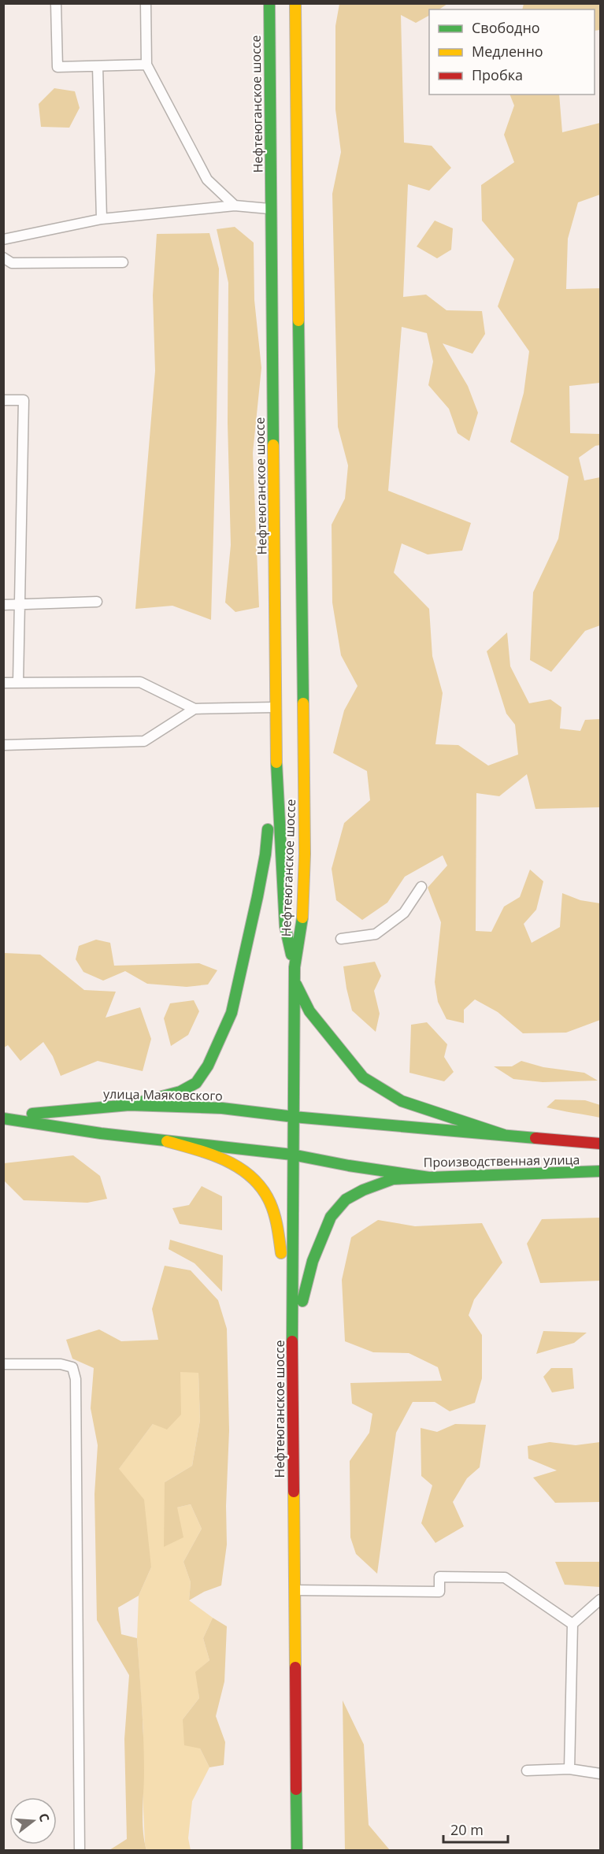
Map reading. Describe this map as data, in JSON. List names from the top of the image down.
{
  "streets": {
    "main road": ["Нефтеюганское шоссе", "улица Маяковского", "Производственная улица"]
  },
  "crossings": [
    ["Нефтеюганское шоссе", "улица Маяковского"],
    ["Нефтеюганское шоссе", "Производственная улица"],
    ["улица Маяковского", "Производственная улица"]
  ],
  "legend": ["Свободно", "Медленно", "Пробка"],
  "scale_bar": "20 m",
  "north": "right"
}
